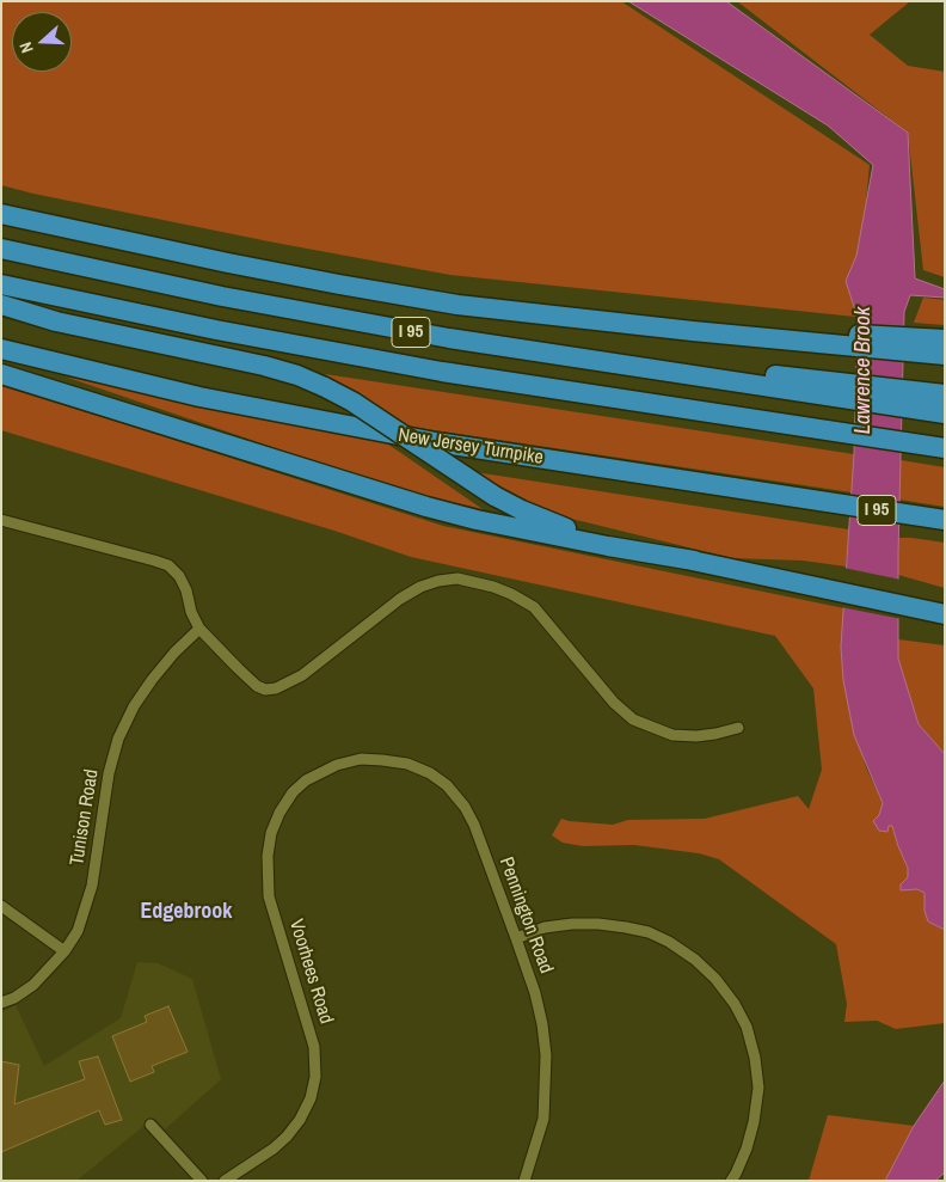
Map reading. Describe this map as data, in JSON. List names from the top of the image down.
{
  "streets": {
    "highway": ["I 95", "New Jersey Turnpike"],
    "street": ["Tunison Road", "Pennington Road", "Voorhees Road"]
  },
  "crossings": [
    ["Pennington Road", "Voorhees Road"]
  ],
  "districts": ["Edgebrook"],
  "water": ["Lawrence Brook"],
  "north": "left"
}
